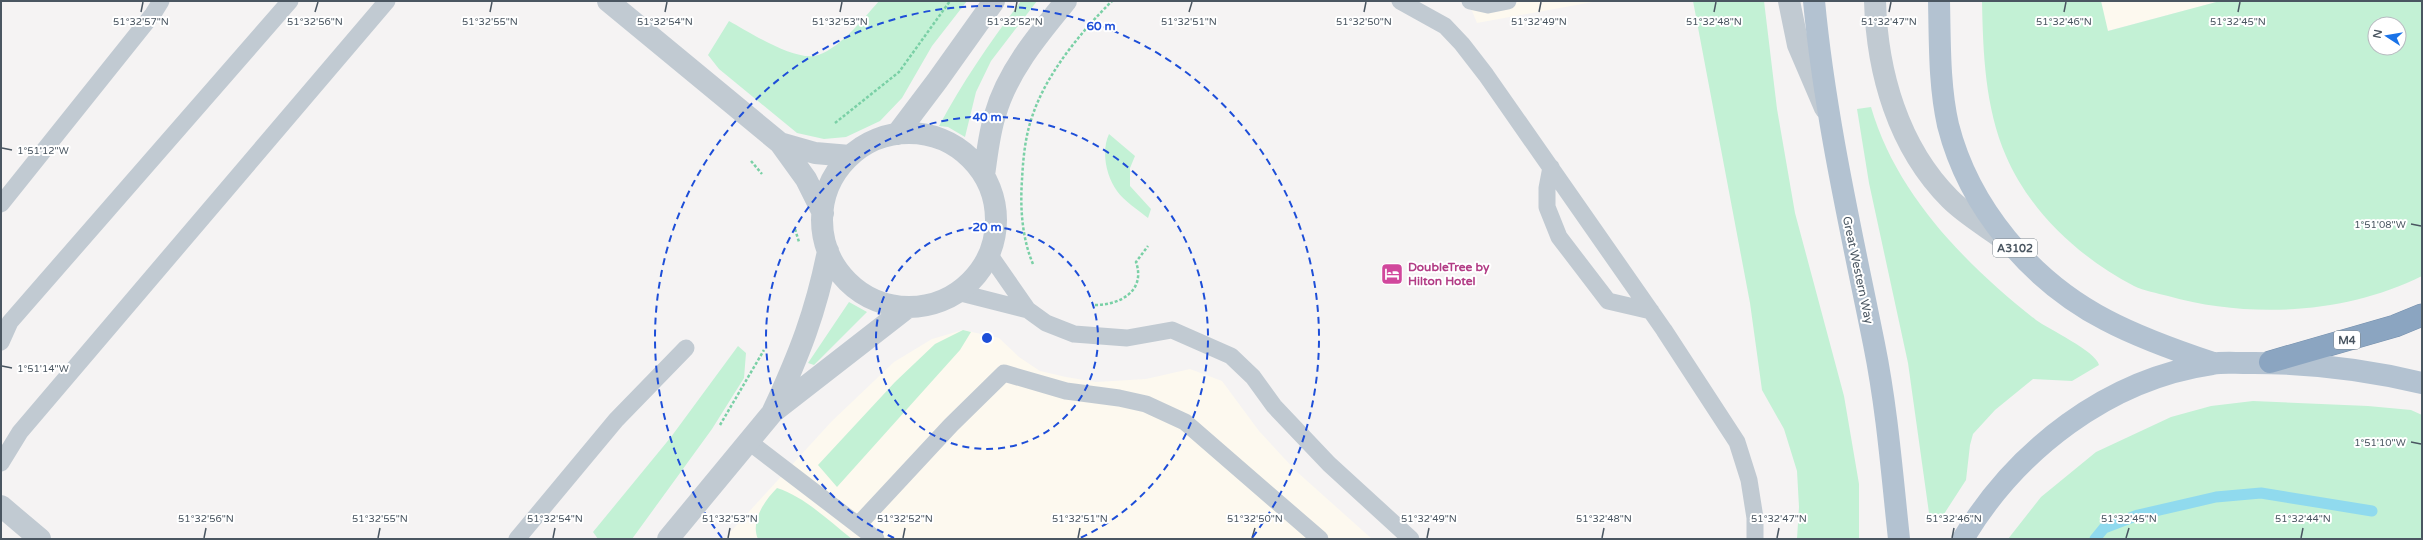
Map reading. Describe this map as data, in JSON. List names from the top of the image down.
{
  "streets": {
    "highway": ["M4"],
    "main road": ["A3102", "Great Western Way"]
  },
  "places": {
    "hotel": ["DoubleTree by Hilton Hotel"]
  },
  "north": "left",
  "coordinates": [
    "51°32'57\"N",
    "51°32'56\"N",
    "51°32'55\"N",
    "51°32'54\"N",
    "51°32'53\"N",
    "51°32'52\"N",
    "51°32'51\"N",
    "51°32'50\"N",
    "51°32'49\"N",
    "51°32'48\"N",
    "51°32'47\"N",
    "51°32'46\"N",
    "51°32'45\"N",
    "1°51'12\"W",
    "1°51'08\"W",
    "1°51'14\"W",
    "1°51'10\"W",
    "51°32'44\"N"
  ],
  "rings": ["60 m", "40 m", "20 m"]
}
